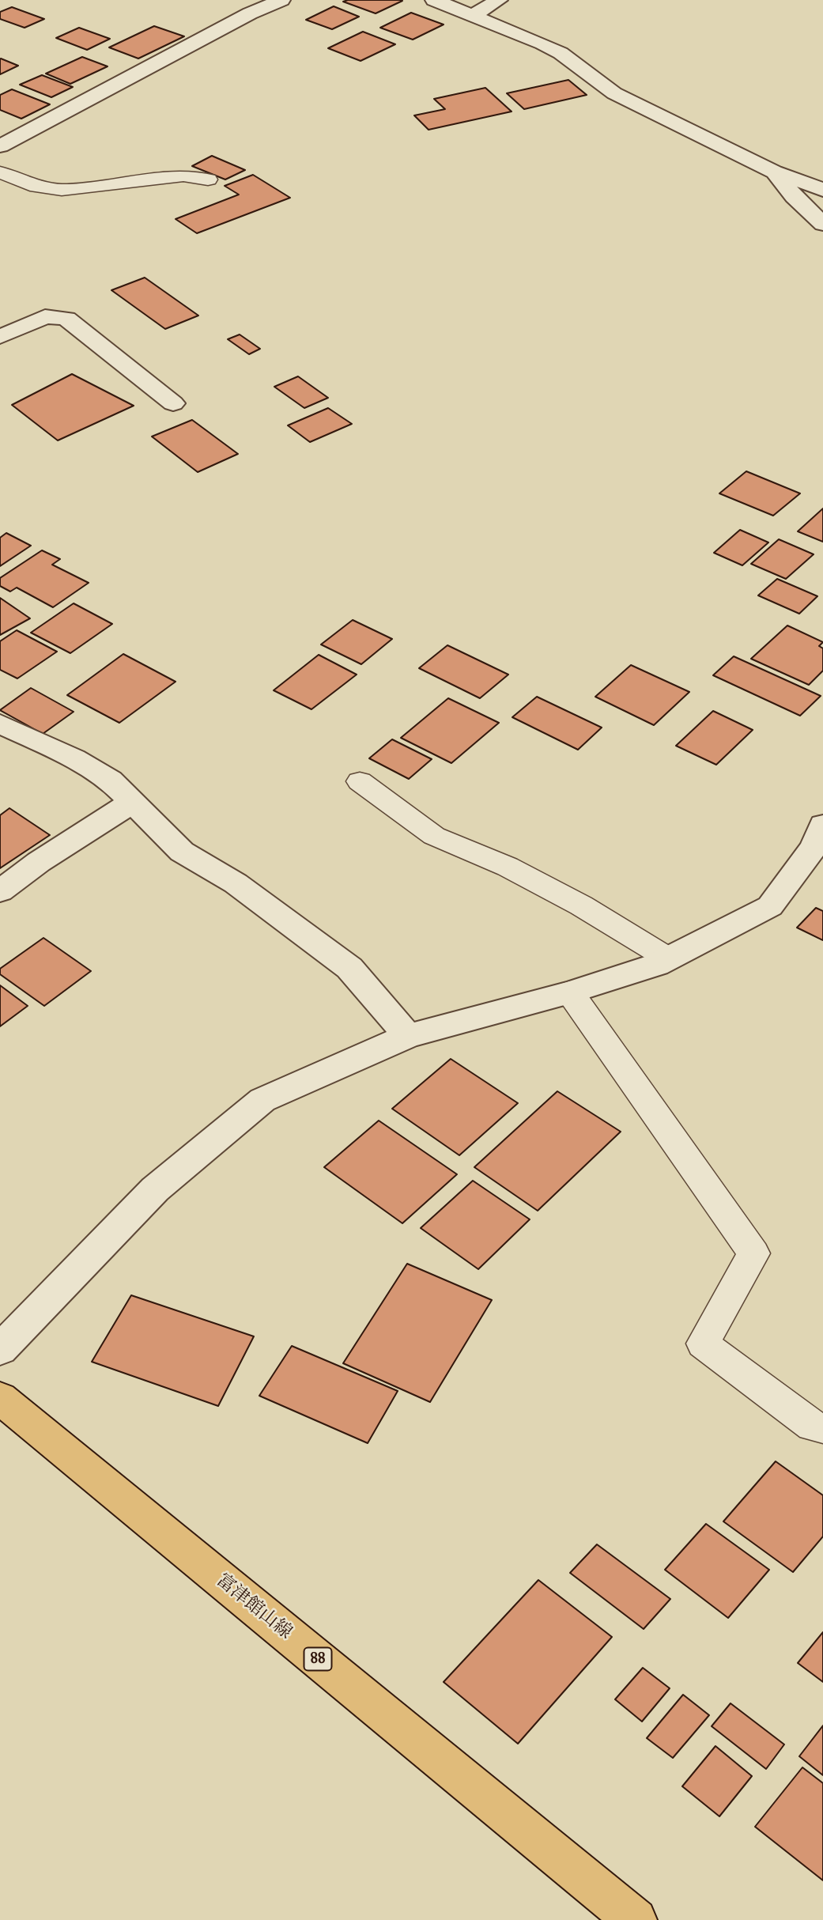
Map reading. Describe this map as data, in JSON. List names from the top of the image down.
{
  "streets": {
    "main road": ["富津館山線", "88"]
  }
}
